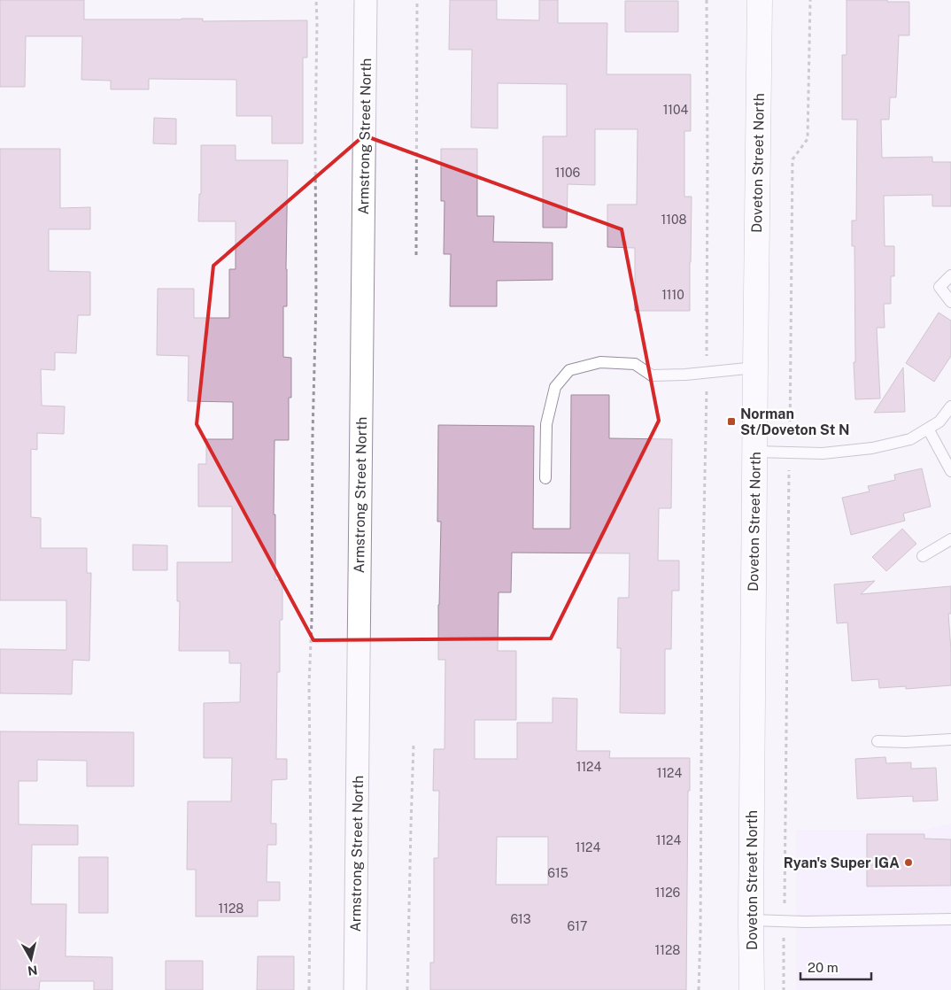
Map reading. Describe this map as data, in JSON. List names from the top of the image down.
{
  "streets": {
    "main road": ["Doveton Street North"],
    "street": ["Armstrong Street North"]
  },
  "places": {
    "transit": ["Norman St/Doveton St N"],
    "other": ["Ryan's Super IGA"]
  },
  "house_numbers": [
    "1104",
    "1106",
    "1108",
    "1110",
    "1124",
    "1124",
    "1124",
    "1124",
    "615",
    "1126",
    "1128",
    "613",
    "617",
    "1128"
  ],
  "scale_bar": "20 m",
  "north": "bottom"
}
